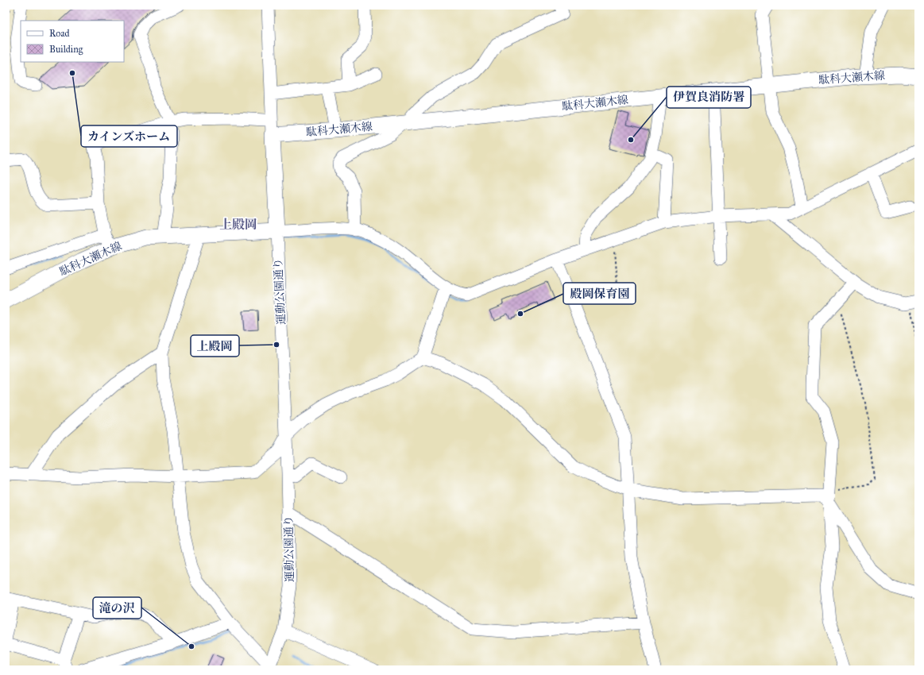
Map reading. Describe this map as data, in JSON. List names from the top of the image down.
{
  "streets": {
    "main road": ["駄科大瀬木線", "運動公園通り"]
  },
  "crossings": [
    ["駄科大瀬木線", "運動公園通り"]
  ],
  "districts": ["上殿岡"],
  "places": [
    "カインズホーム",
    "伊賀良消防署",
    "殿岡保育園",
    "上殿岡",
    "滝の沢"
  ],
  "legend": ["Road", "Building"]
}
